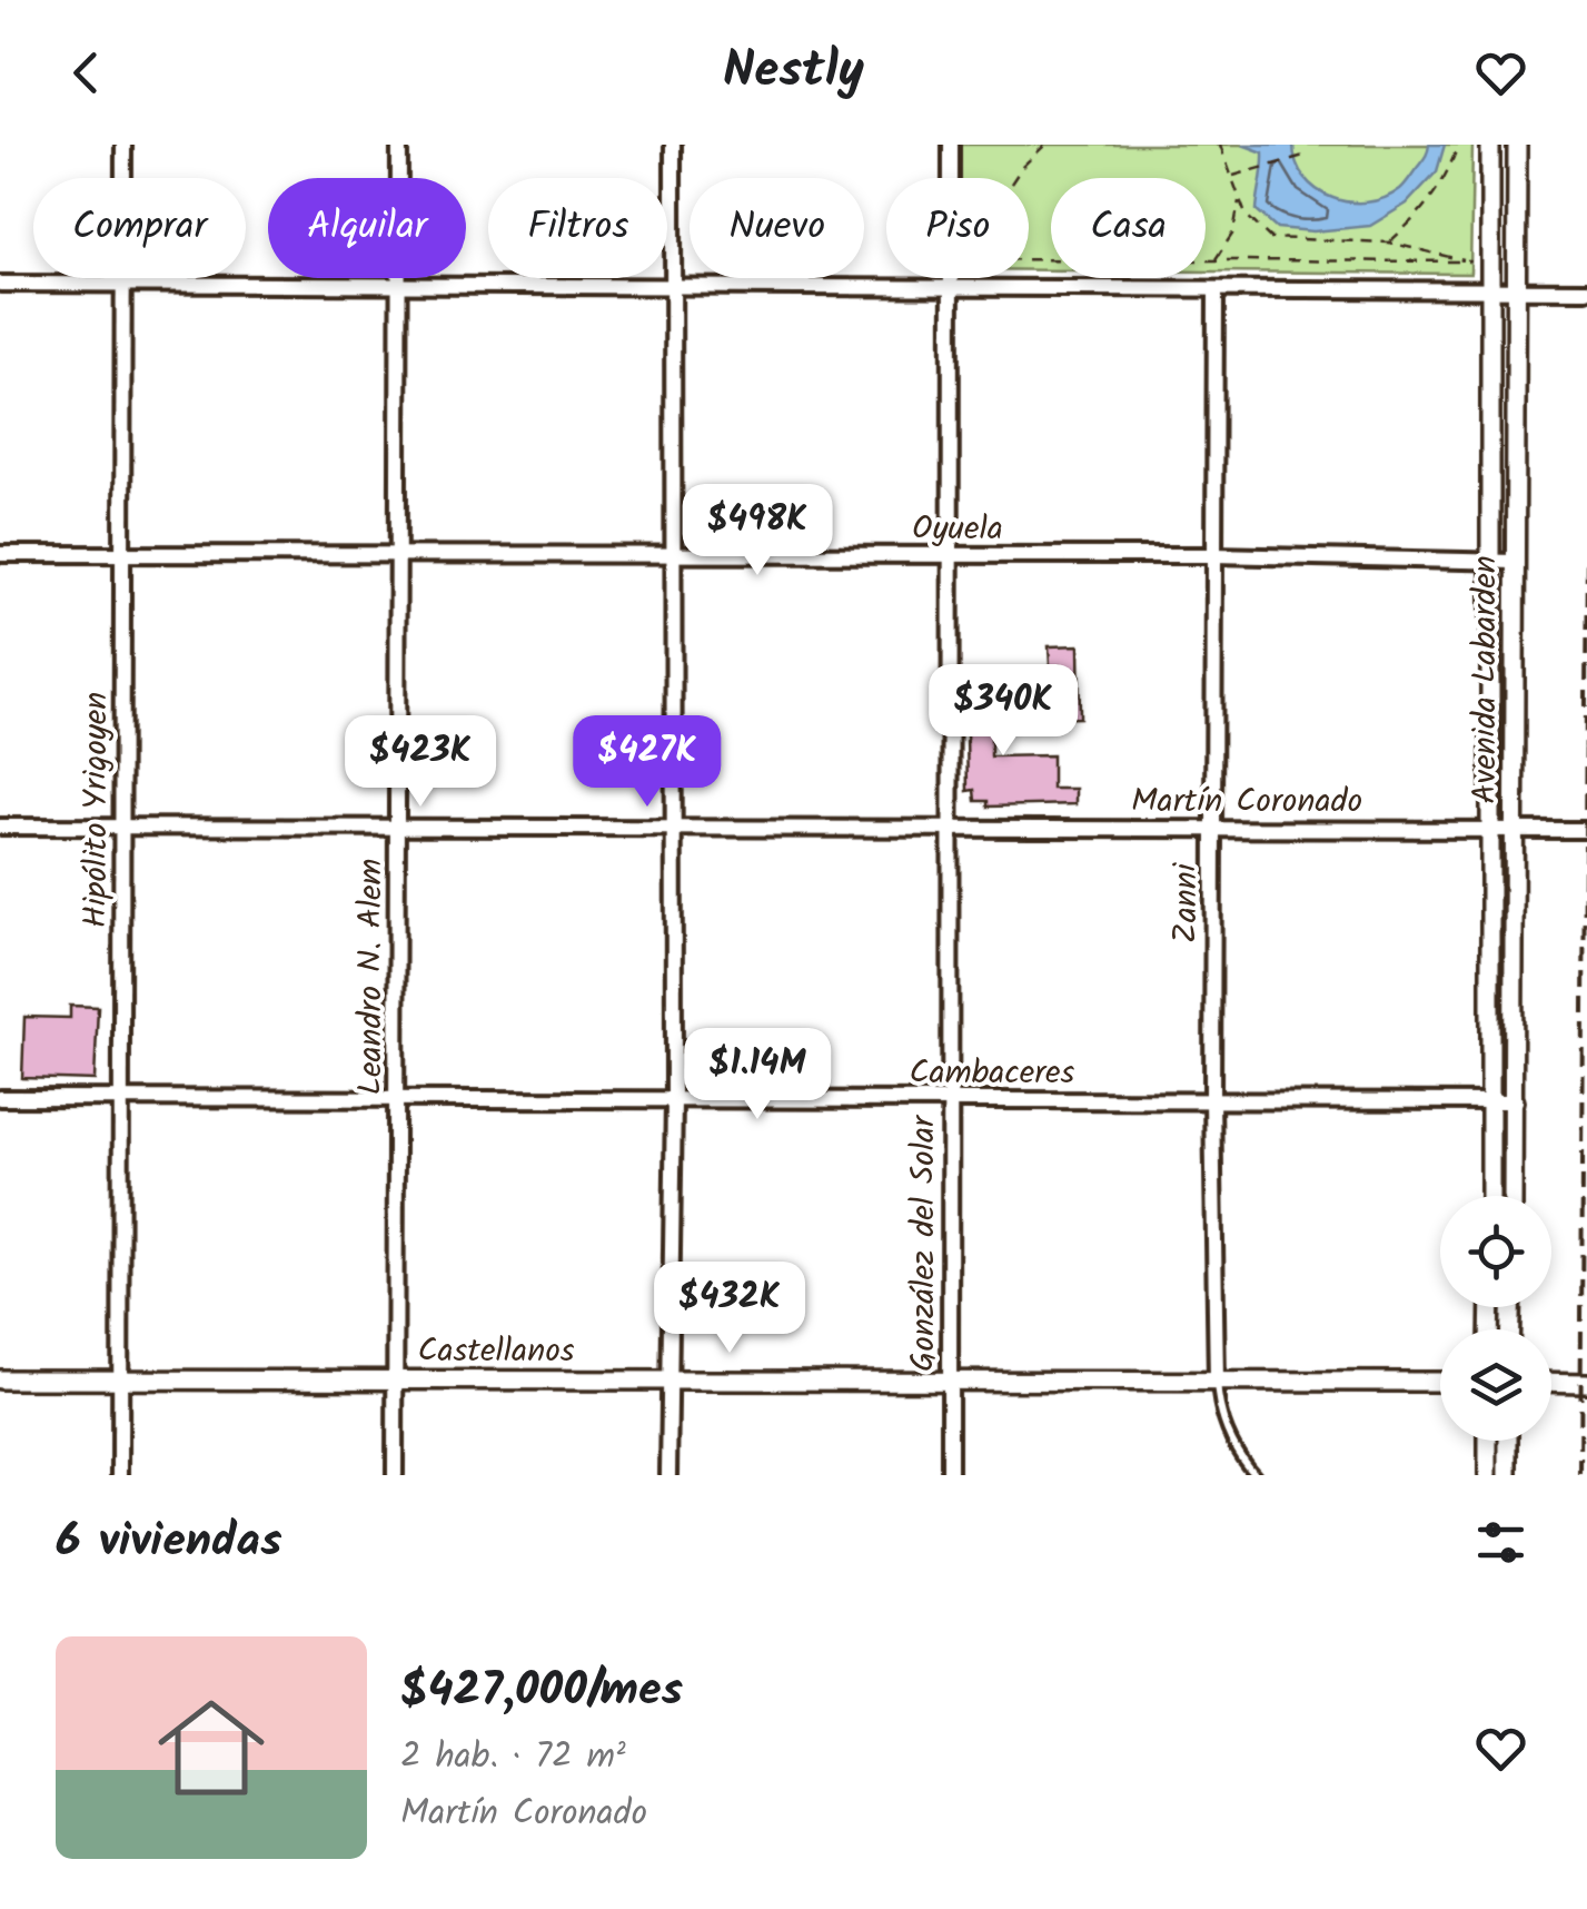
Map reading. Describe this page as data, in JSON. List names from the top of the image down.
{
  "streets": {
    "street": [
      "Oyuela",
      "Avenida Labarden",
      "Martín Coronado",
      "Hipólito Yrigoyen",
      "Zanni",
      "Leandro N. Alem",
      "Cambaceres",
      "González del Solar",
      "Castellanos"
    ]
  },
  "crossings": [
    ["Oyuela", "Avenida Labarden"],
    ["Oyuela", "Hipólito Yrigoyen"],
    ["Oyuela", "Zanni"],
    ["Oyuela", "Leandro N. Alem"],
    ["Oyuela", "González del Solar"],
    ["Avenida Labarden", "Martín Coronado"],
    ["Avenida Labarden", "Cambaceres"],
    ["Martín Coronado", "Hipólito Yrigoyen"],
    ["Martín Coronado", "Zanni"],
    ["Martín Coronado", "Leandro N. Alem"],
    ["Martín Coronado", "González del Solar"],
    ["Hipólito Yrigoyen", "Cambaceres"],
    ["Hipólito Yrigoyen", "Castellanos"],
    ["Zanni", "Cambaceres"],
    ["Zanni", "Castellanos"],
    ["Leandro N. Alem", "Cambaceres"],
    ["Leandro N. Alem", "Castellanos"],
    ["Cambaceres", "González del Solar"],
    ["González del Solar", "Castellanos"]
  ],
  "page": {
    "header": "Nestly",
    "chip": [
      "Comprar",
      "Alquilar",
      "Filtros",
      "Nuevo",
      "Piso",
      "Casa"
    ],
    "price": [
      "$498K",
      "$340K",
      "$423K",
      "$427K",
      "$1.14M",
      "$432K"
    ],
    "heading": "6 viviendas",
    "list": [
      {
        "name": "$427,000/mes",
        "note": "2 hab. · 72 m² · Martín Coronado"
      }
    ]
  }
}
